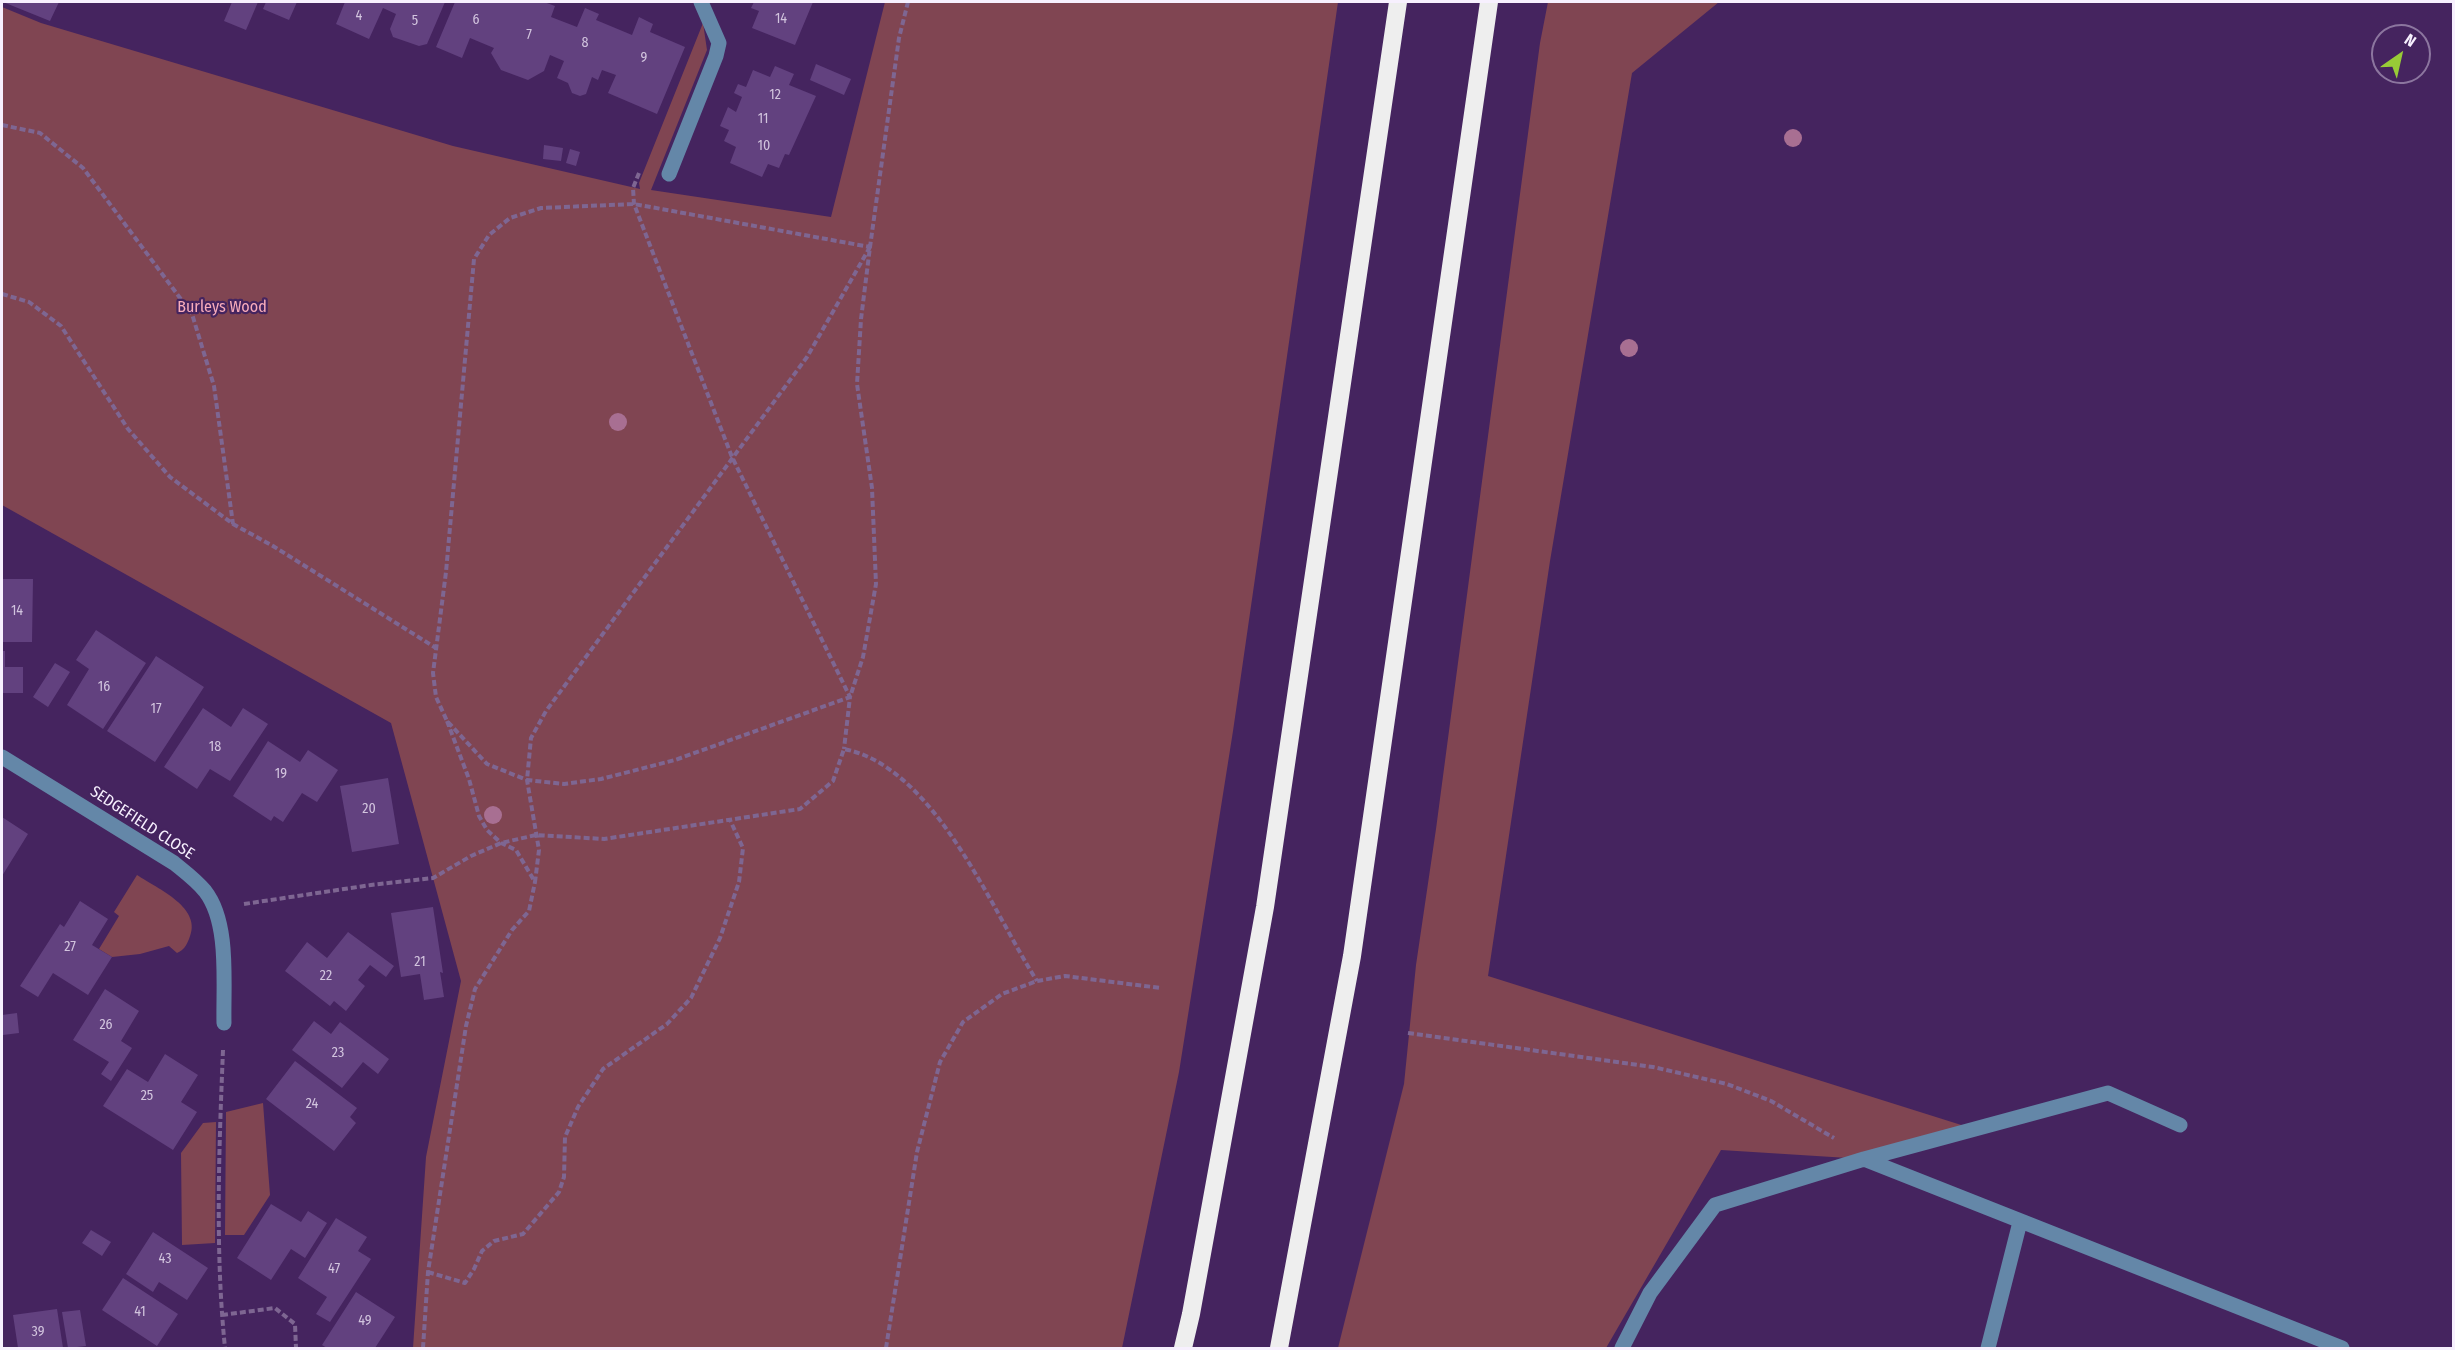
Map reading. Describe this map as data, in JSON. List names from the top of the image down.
{
  "streets": {
    "street": ["SEDGEFIELD CLOSE"]
  },
  "parks": ["Burleys Wood"],
  "house_numbers": [
    "4",
    "14",
    "6",
    "5",
    "7",
    "8",
    "9",
    "12",
    "11",
    "10",
    "14",
    "16",
    "17",
    "18",
    "19",
    "20",
    "27",
    "21",
    "22",
    "26",
    "23",
    "25",
    "24",
    "43",
    "47",
    "41",
    "49",
    "39"
  ],
  "north": "top right"
}
